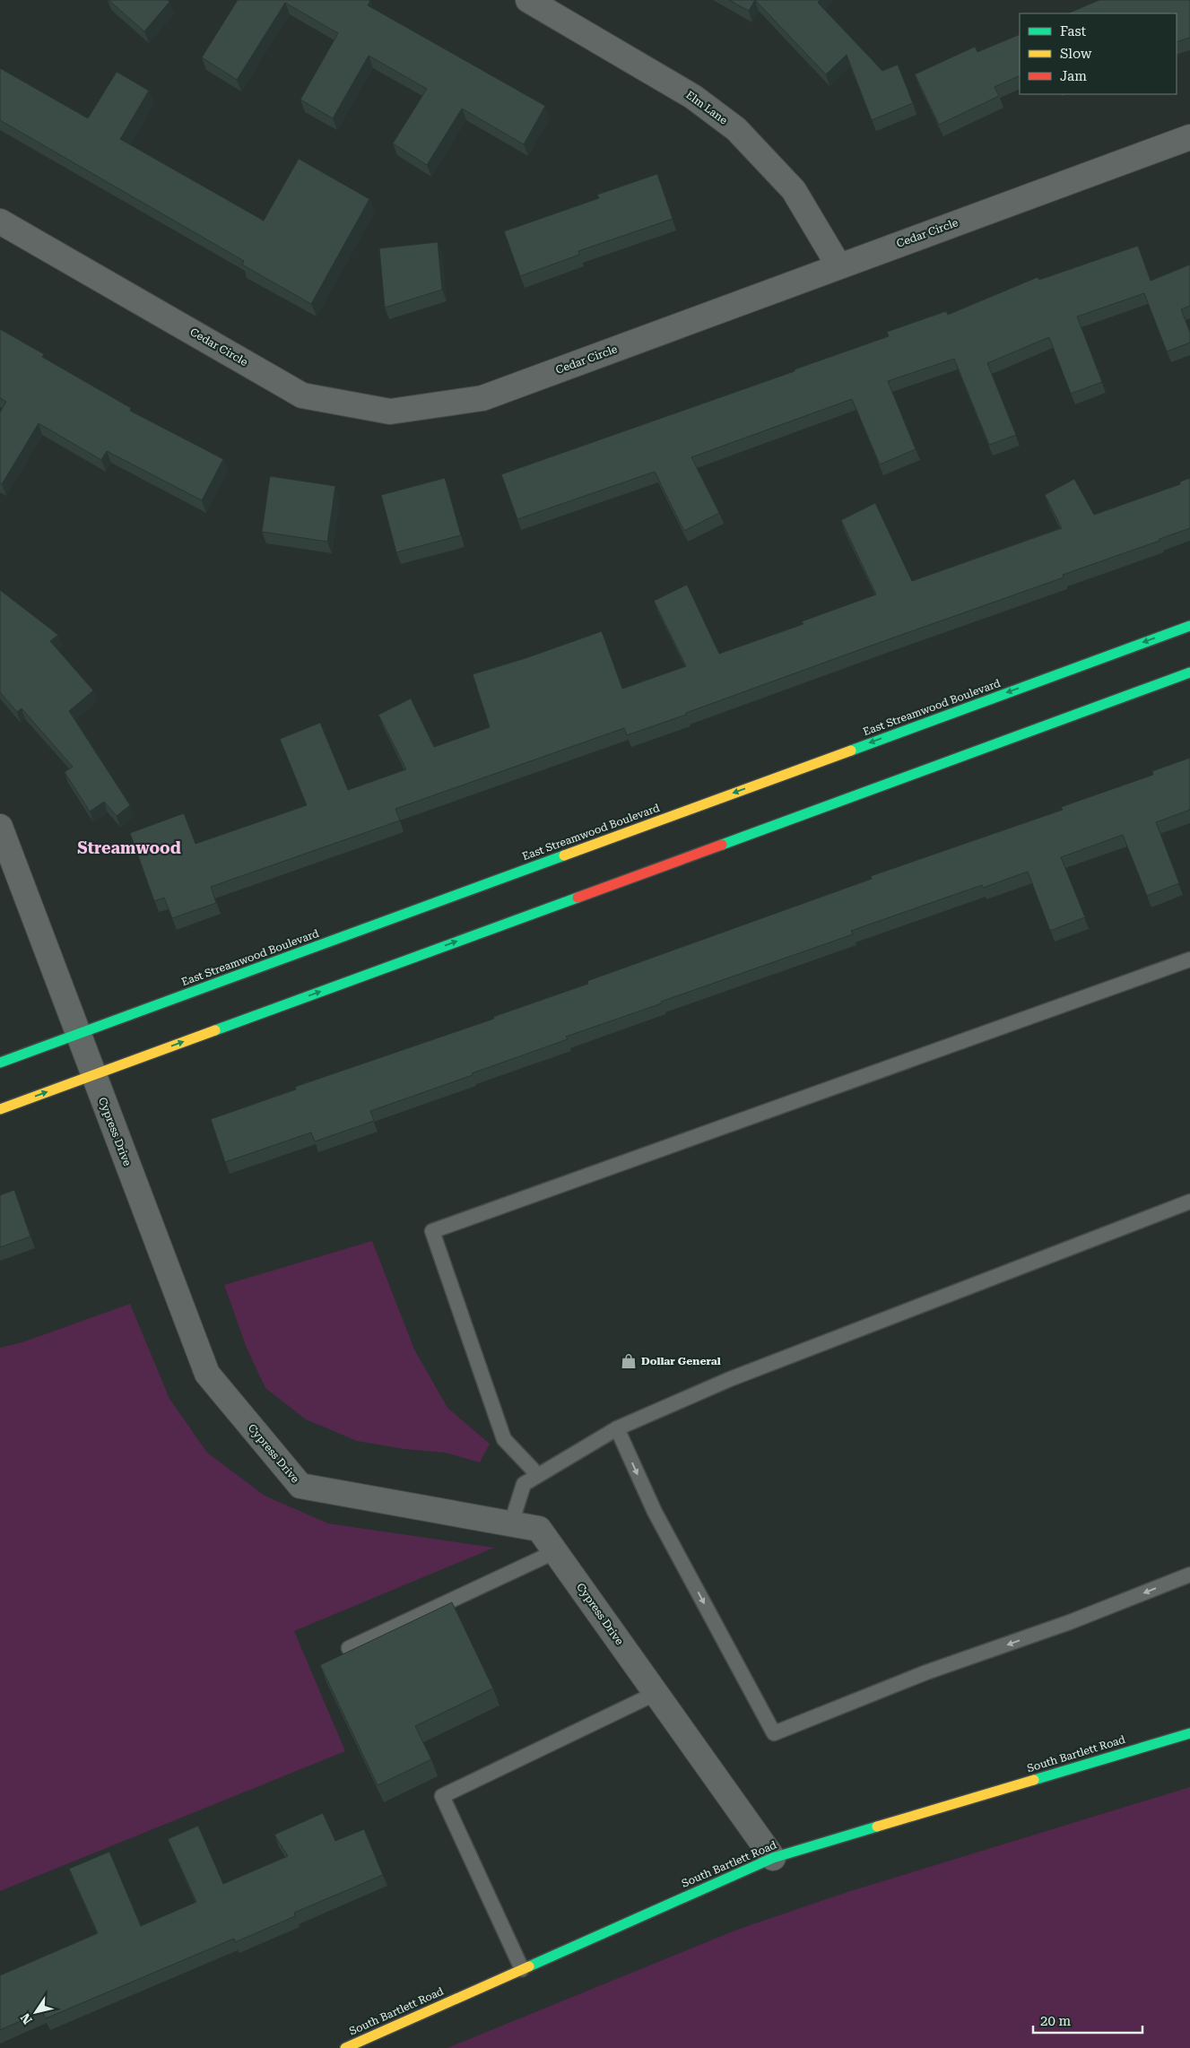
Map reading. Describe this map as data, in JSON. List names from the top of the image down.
{
  "streets": {
    "street": [
      "Elm Lane",
      "Cedar Circle",
      "East Streamwood Boulevard",
      "Cypress Drive",
      "South Bartlett Road"
    ]
  },
  "crossings": [
    ["Elm Lane", "Cedar Circle"],
    ["East Streamwood Boulevard", "Cypress Drive"],
    ["Cypress Drive", "South Bartlett Road"]
  ],
  "districts": ["Streamwood"],
  "places": {
    "shop": ["Dollar General"]
  },
  "legend": ["Fast", "Slow", "Jam"],
  "scale_bar": "20 m",
  "north": "bottom left"
}
